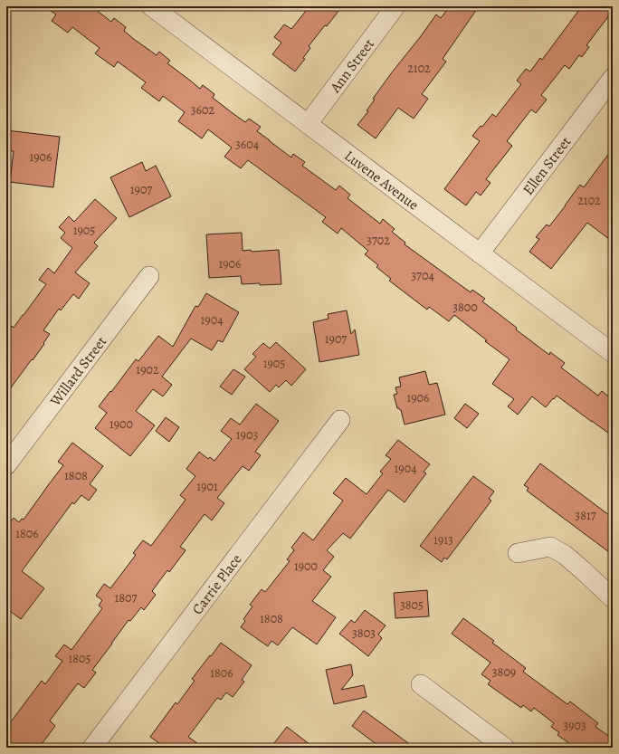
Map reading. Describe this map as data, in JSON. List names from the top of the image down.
{
  "streets": {
    "street": [
      "Ann Street",
      "Ellen Street",
      "Luvene Avenue",
      "Willard Street",
      "Carrie Place"
    ]
  },
  "crossings": [
    ["Ann Street", "Luvene Avenue"],
    ["Ellen Street", "Luvene Avenue"]
  ],
  "house_numbers": [
    "2102",
    "3602",
    "3604",
    "1906",
    "1907",
    "2102",
    "1905",
    "3702",
    "1906",
    "3704",
    "3800",
    "1904",
    "1907",
    "1905",
    "1902",
    "1906",
    "1900",
    "1903",
    "1904",
    "1808",
    "1901",
    "3817",
    "1806",
    "1913",
    "1900",
    "1807",
    "3805",
    "1808",
    "3803",
    "1805",
    "3809",
    "1806",
    "3903"
  ]
}
